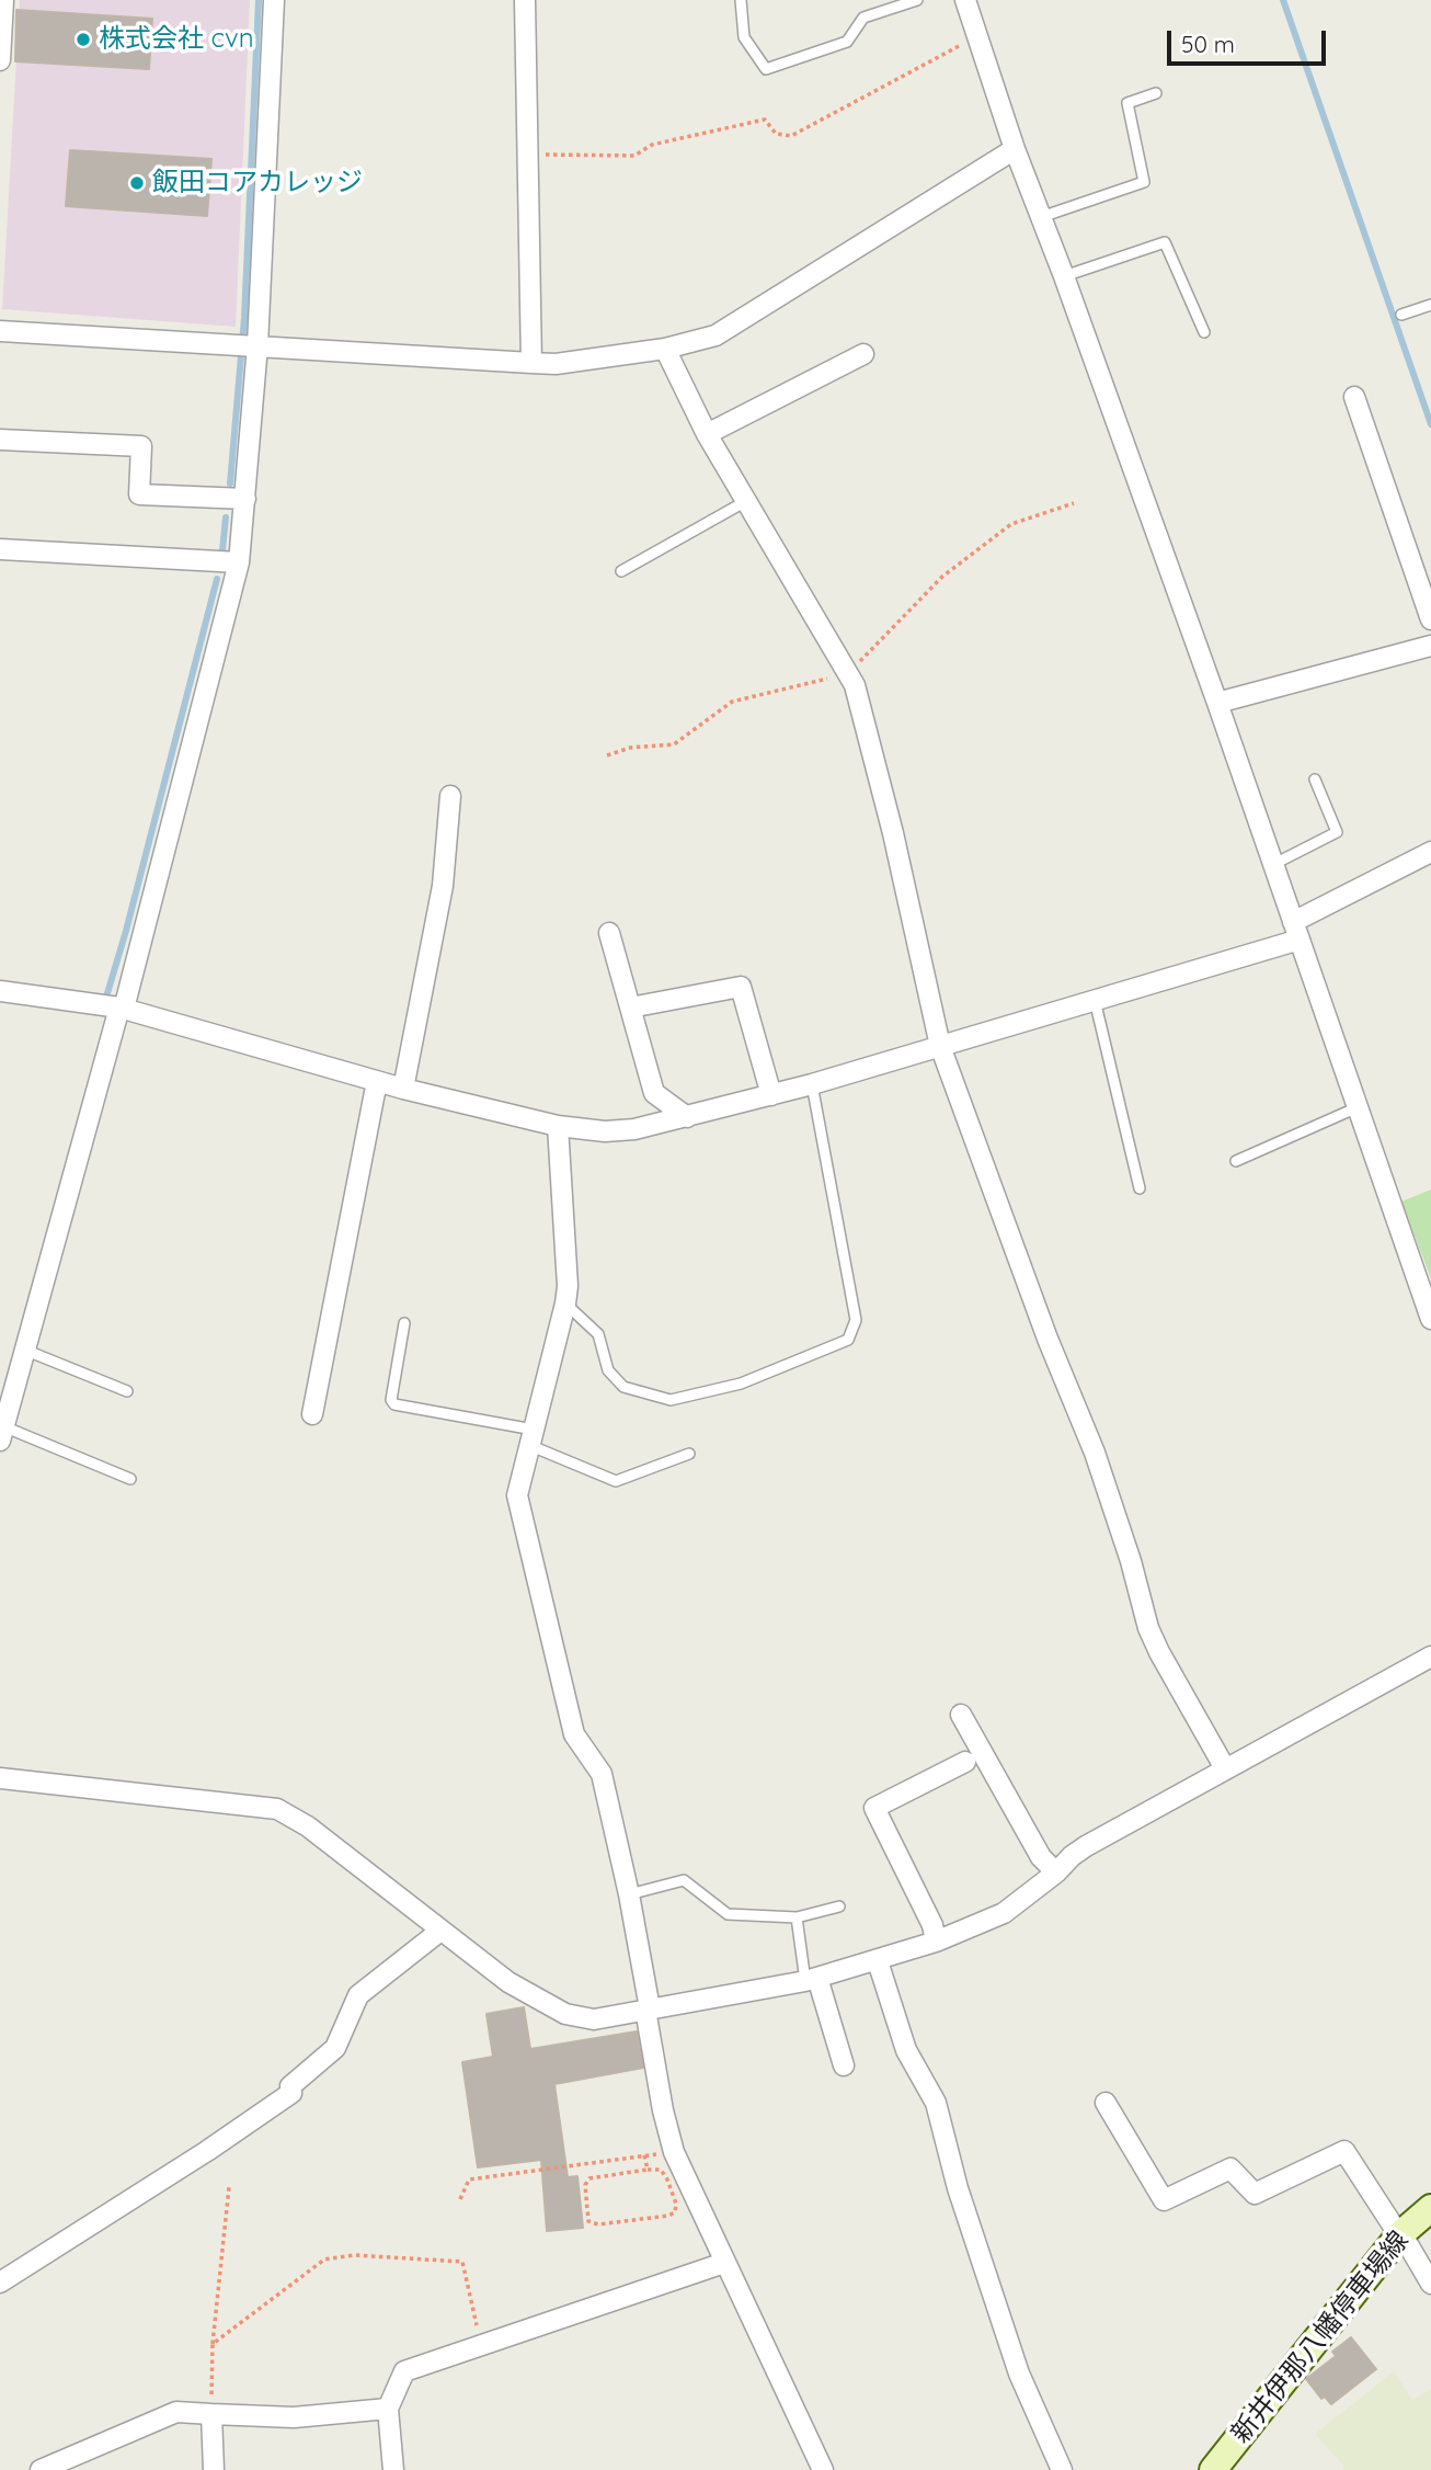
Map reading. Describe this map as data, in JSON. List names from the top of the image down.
{
  "streets": {
    "main road": ["新井伊那八幡停車場線"]
  },
  "places": ["株式会社 cvn", "飯田コアカレッジ"],
  "scale_bar": "50 m"
}
